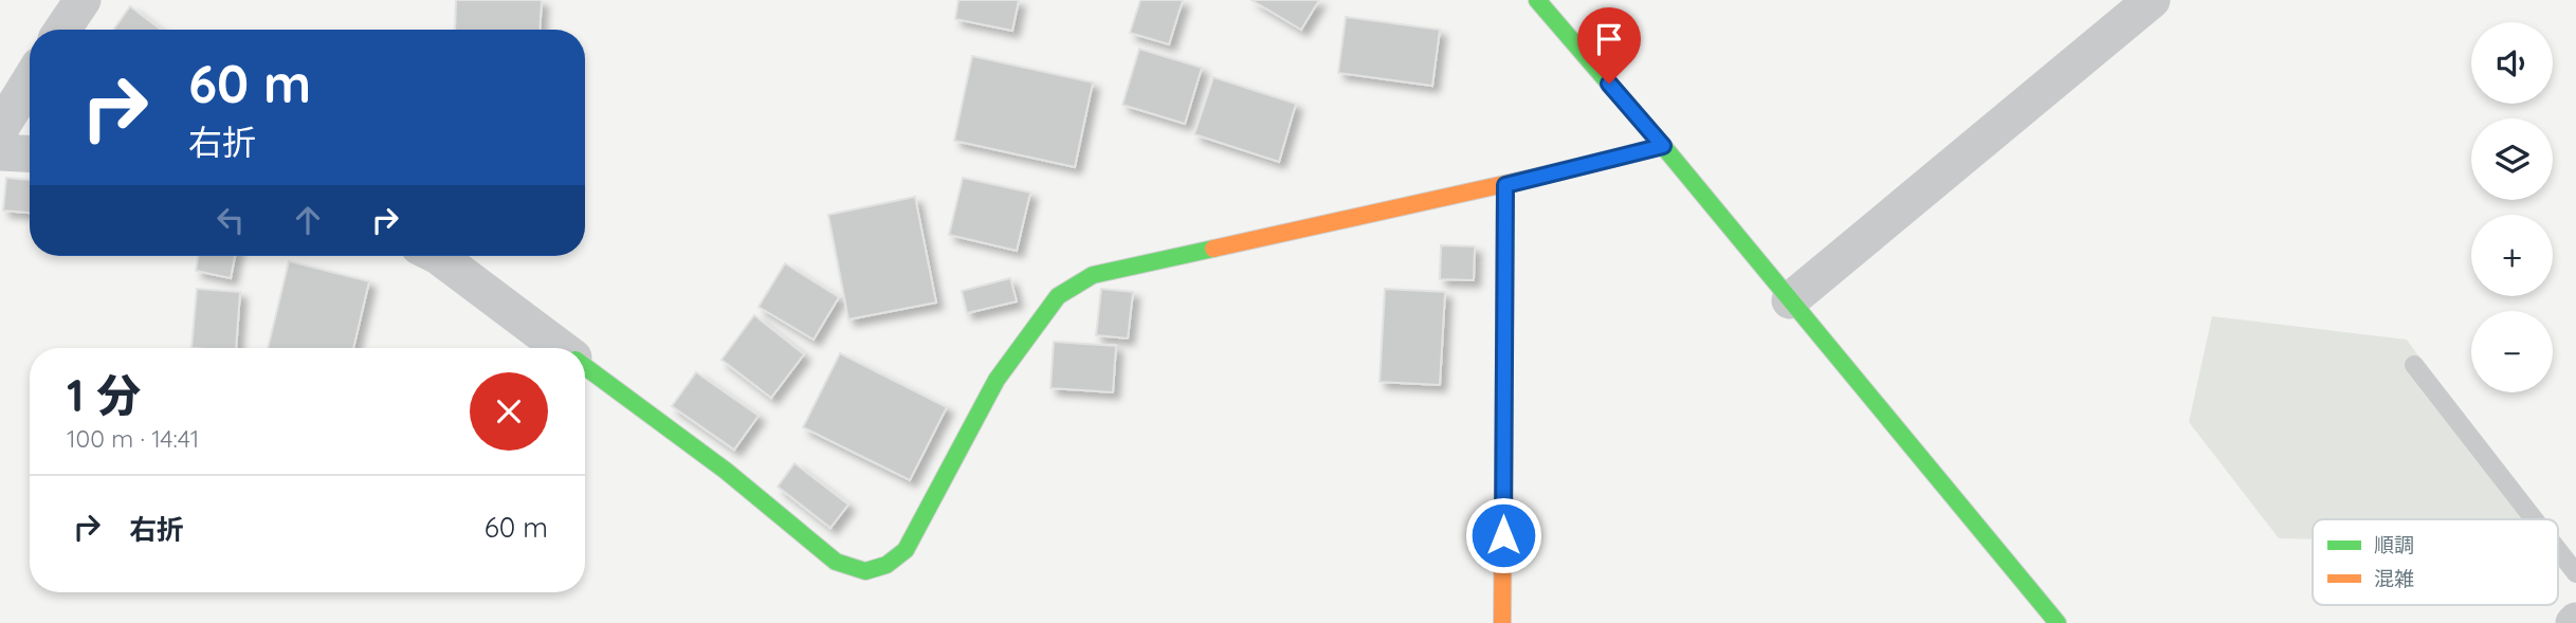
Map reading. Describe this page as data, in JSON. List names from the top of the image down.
{
  "legend": ["順調", "混雑"],
  "page": {
    "map_buttons": ["+", "−"],
    "turn": ["60 m", "右折"],
    "heading": ["1 分", "100 m · 14:41"],
    "list": [
      {
        "name": "右折",
        "value": "60 m"
      }
    ]
  }
}
